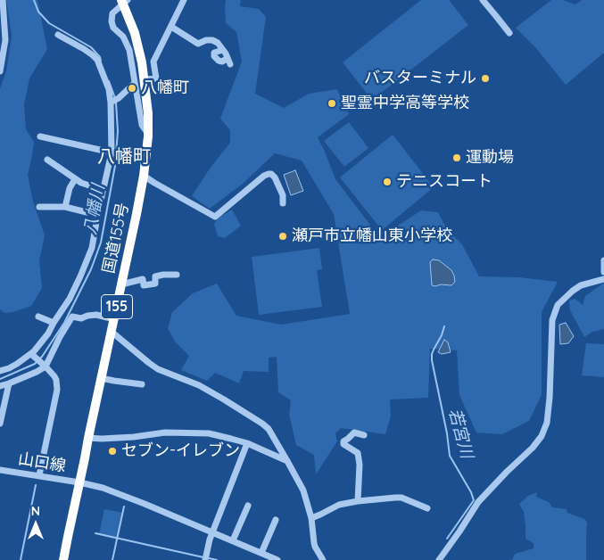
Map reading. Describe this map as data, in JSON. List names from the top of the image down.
{
  "streets": {
    "highway": ["国道155号", "155"],
    "street": ["山口線"]
  },
  "crossings": [
    ["国道155号", "山口線"]
  ],
  "districts": ["八幡町"],
  "water": ["八幡川", "若宮川"],
  "places": [
    "バスターミナル",
    "八幡町",
    "聖霊中学高等学校",
    "運動場",
    "テニスコート",
    "瀬戸市立幡山東小学校",
    "セブン-イレブン"
  ],
  "north": "top"
}
